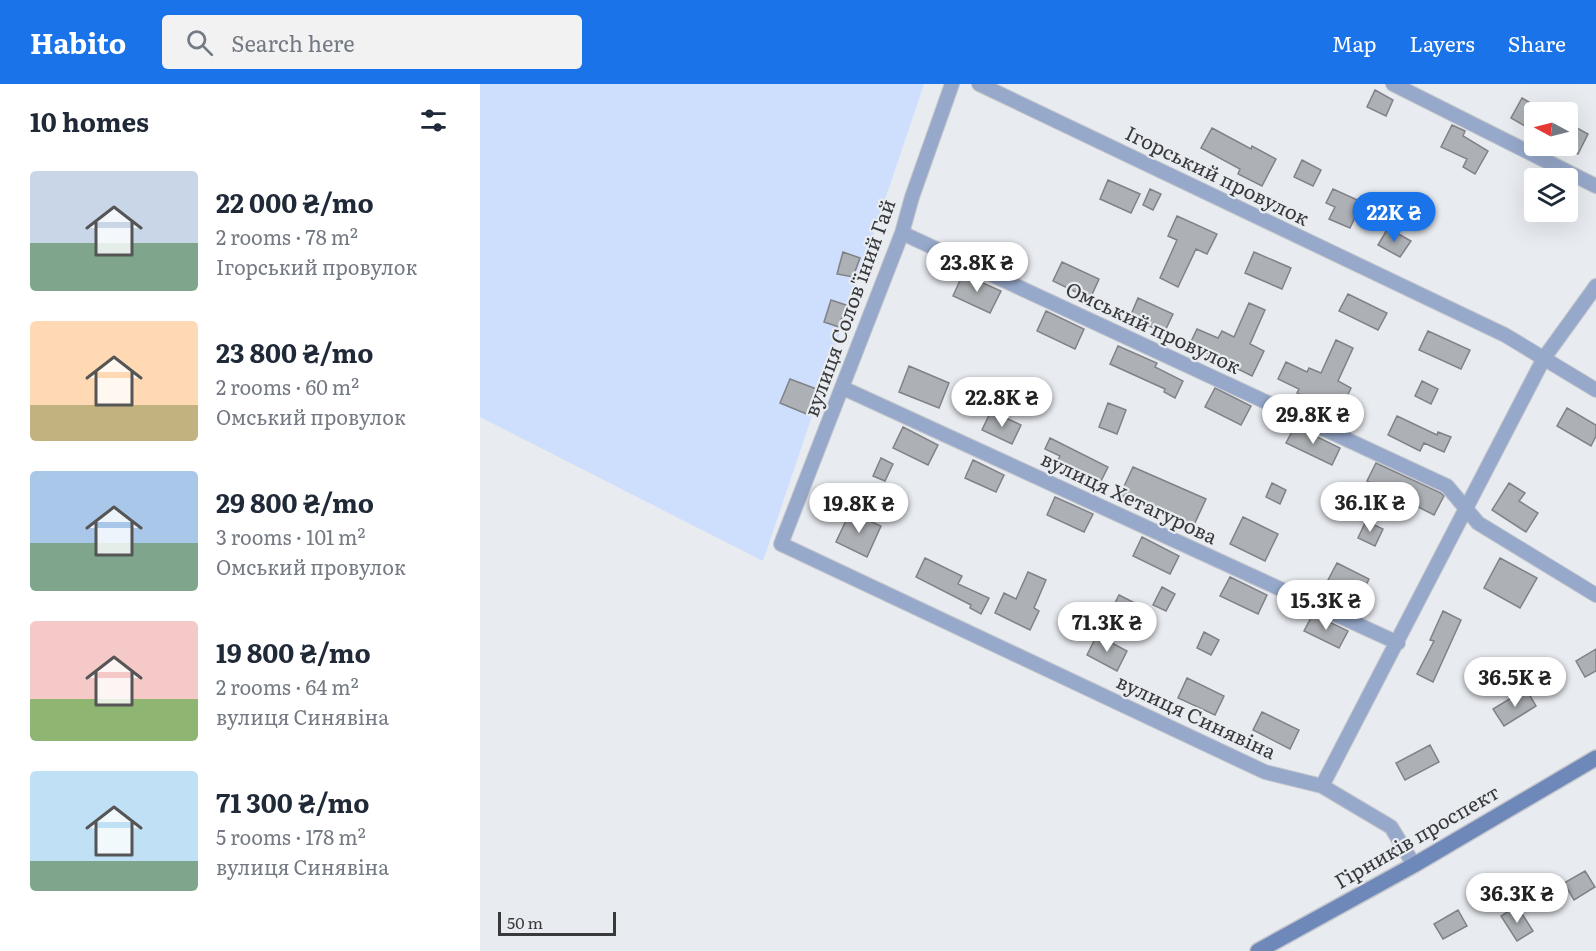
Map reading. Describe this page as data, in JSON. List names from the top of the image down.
{
  "streets": {
    "main road": ["Гірників проспект"],
    "street": [
      "Ігорський провулок",
      "вулиця Солов'їний Гай",
      "Омський провулок",
      "вулиця Хетагурова",
      "вулиця Синявіна"
    ]
  },
  "crossings": [
    ["вулиця Солов'їний Гай", "Омський провулок"],
    ["вулиця Солов'їний Гай", "вулиця Хетагурова"],
    ["вулиця Солов'їний Гай", "вулиця Синявіна"],
    ["вулиця Синявіна", "Гірників проспект"]
  ],
  "scale_bar": "50 m",
  "north": "left",
  "page": {
    "header": "Habito",
    "search": "Search here",
    "nav": ["Map", "Layers", "Share"],
    "heading": "10 homes",
    "list": [
      {
        "name": "22 000 ₴/mo",
        "note": "2 rooms · 78 m² · Ігорський провулок"
      },
      {
        "name": "23 800 ₴/mo",
        "note": "2 rooms · 60 m² · Омський провулок"
      },
      {
        "name": "29 800 ₴/mo",
        "note": "3 rooms · 101 m² · Омський провулок"
      },
      {
        "name": "19 800 ₴/mo",
        "note": "2 rooms · 64 m² · вулиця Синявіна"
      },
      {
        "name": "71 300 ₴/mo",
        "note": "5 rooms · 178 m² · вулиця Синявіна"
      }
    ],
    "price": [
      "22K ₴",
      "23.8K ₴",
      "22.8K ₴",
      "29.8K ₴",
      "36.1K ₴",
      "19.8K ₴",
      "15.3K ₴",
      "71.3K ₴",
      "36.5K ₴",
      "36.3K ₴"
    ],
    "scale": "50 m"
  }
}
